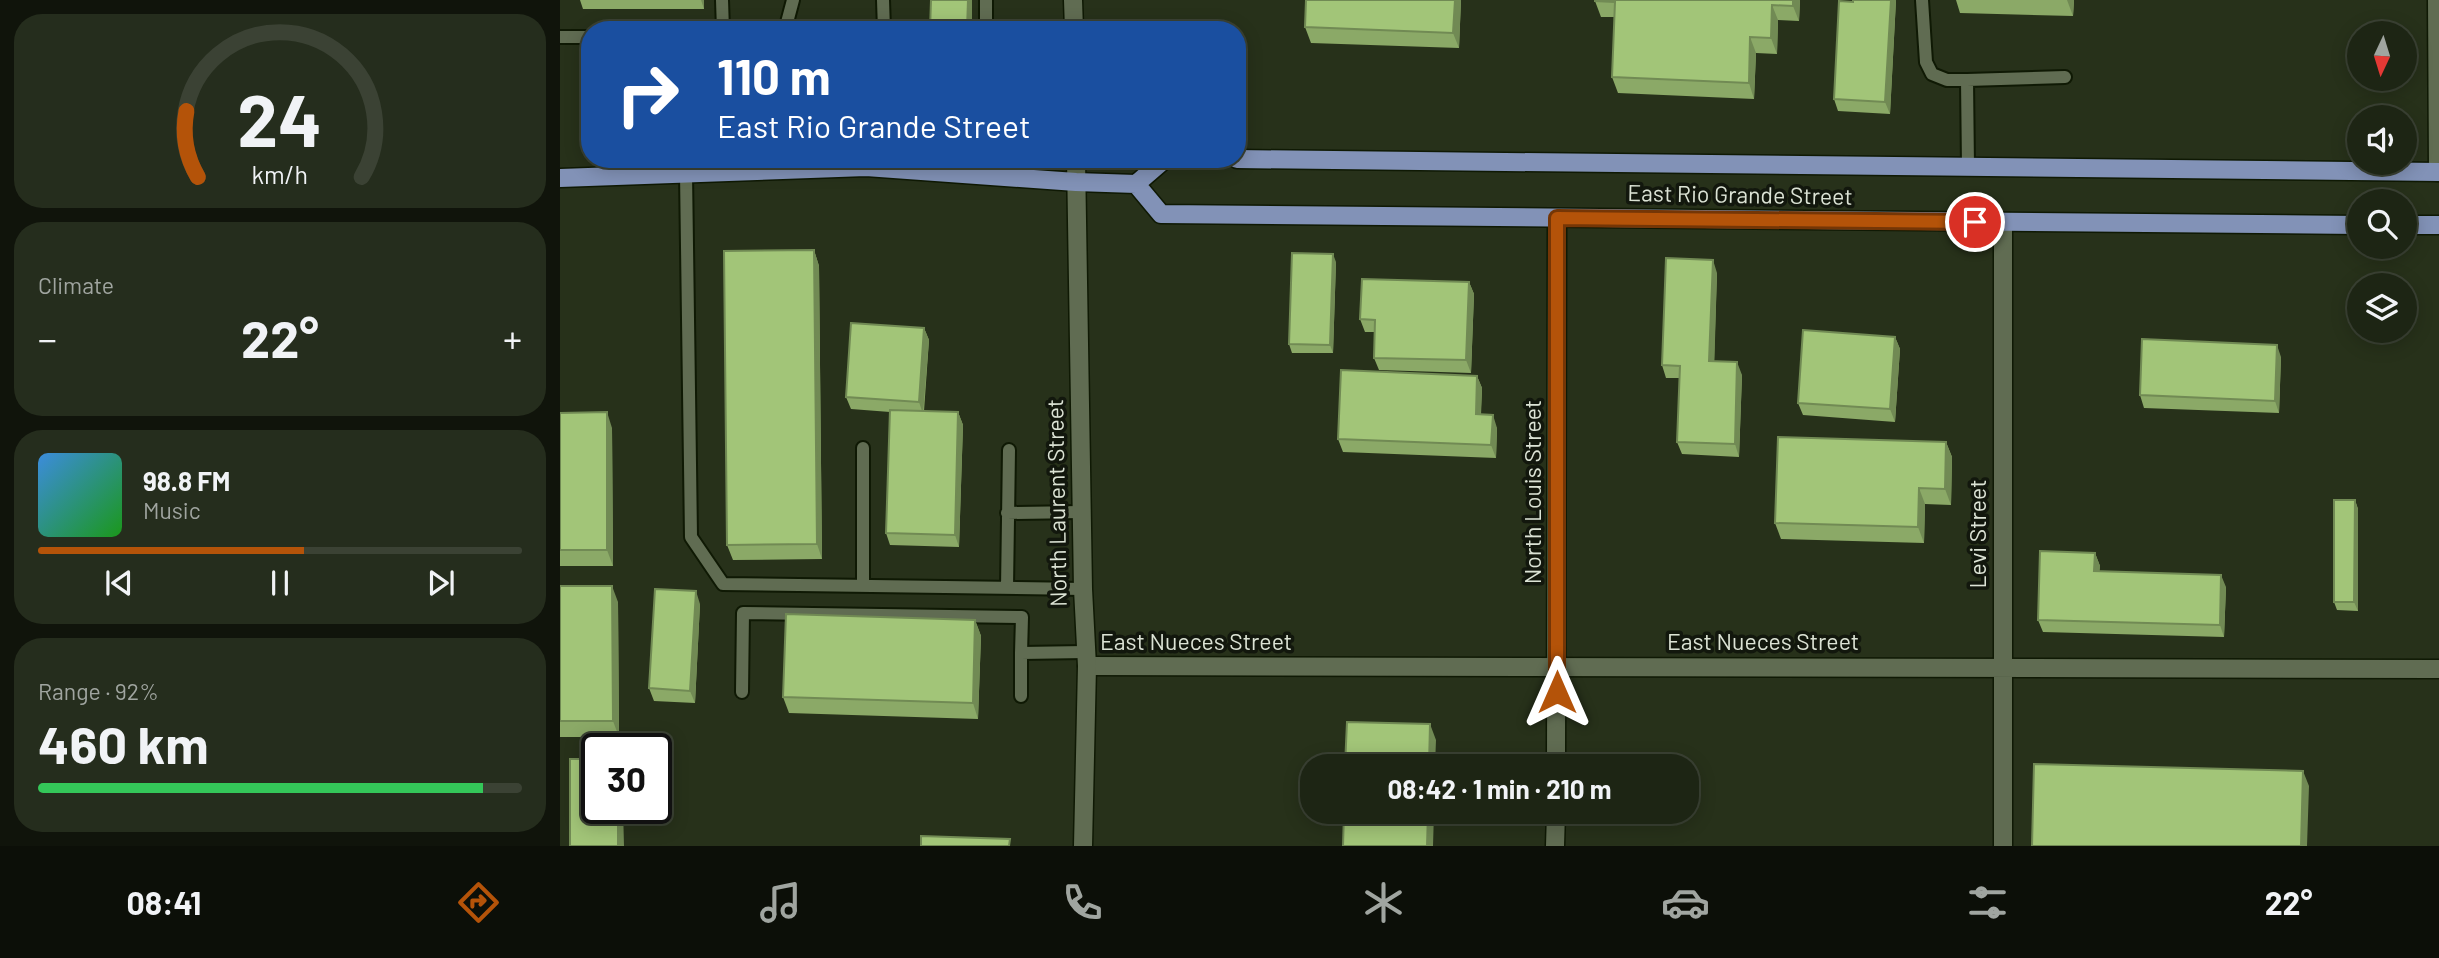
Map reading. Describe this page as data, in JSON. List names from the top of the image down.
{
  "streets": {
    "main road": ["East Rio Grande Street"],
    "street": [
      "North Louis Street",
      "North Laurent Street",
      "Levi Street",
      "East Nueces Street"
    ]
  },
  "crossings": [
    ["East Rio Grande Street", "North Louis Street"],
    ["East Rio Grande Street", "Levi Street"],
    ["North Louis Street", "East Nueces Street"],
    ["North Laurent Street", "East Nueces Street"],
    ["Levi Street", "East Nueces Street"]
  ],
  "north": "bottom",
  "page": {
    "turn": ["110 m", "East Rio Grande Street"],
    "tile": [
      "Climate",
      ["Range · 92%", "460 km"]
    ],
    "heat": ["−", "22°", "+"],
    "song": ["98.8 FM", "Music"],
    "limit": "30",
    "trip": "08:42 · 1 min · 210 m",
    "tabs": ["08:41", "22°"],
    "gauge": ["24", "km/h"]
  }
}
